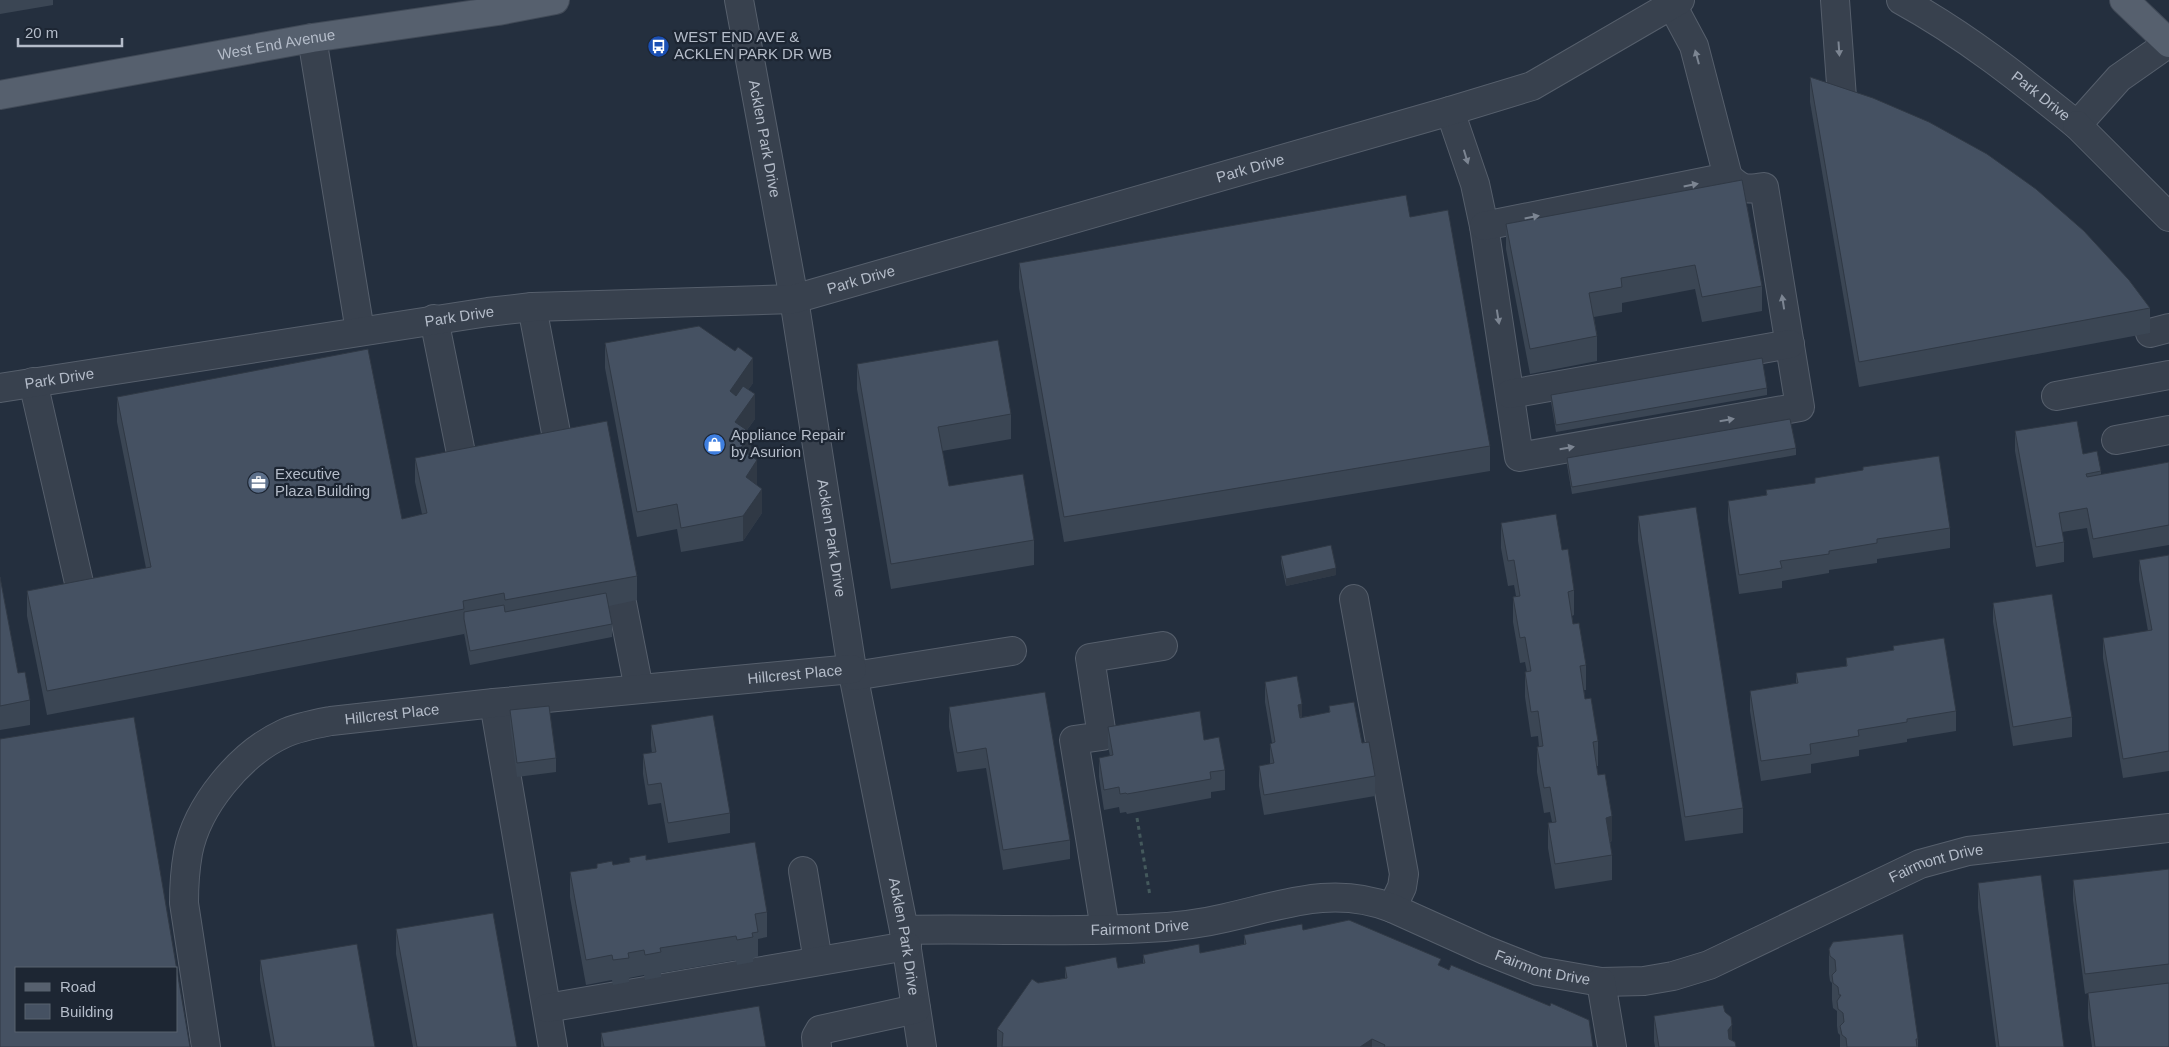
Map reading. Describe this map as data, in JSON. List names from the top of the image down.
{
  "streets": {
    "main road": ["West End Avenue"],
    "street": [
      "Park Drive",
      "Acklen Park Drive",
      "Hillcrest Place",
      "Fairmont Drive"
    ]
  },
  "crossings": [
    ["Park Drive", "Acklen Park Drive"],
    ["Acklen Park Drive", "Hillcrest Place"],
    ["Acklen Park Drive", "Fairmont Drive"]
  ],
  "places": {
    "bus stop": ["WEST END AVE & ACKLEN PARK DR WB"],
    "shop": ["Appliance Repair by Asurion"],
    "office": ["Executive Plaza Building"]
  },
  "legend": ["Road", "Building"],
  "scale_bar": "20 m"
}
